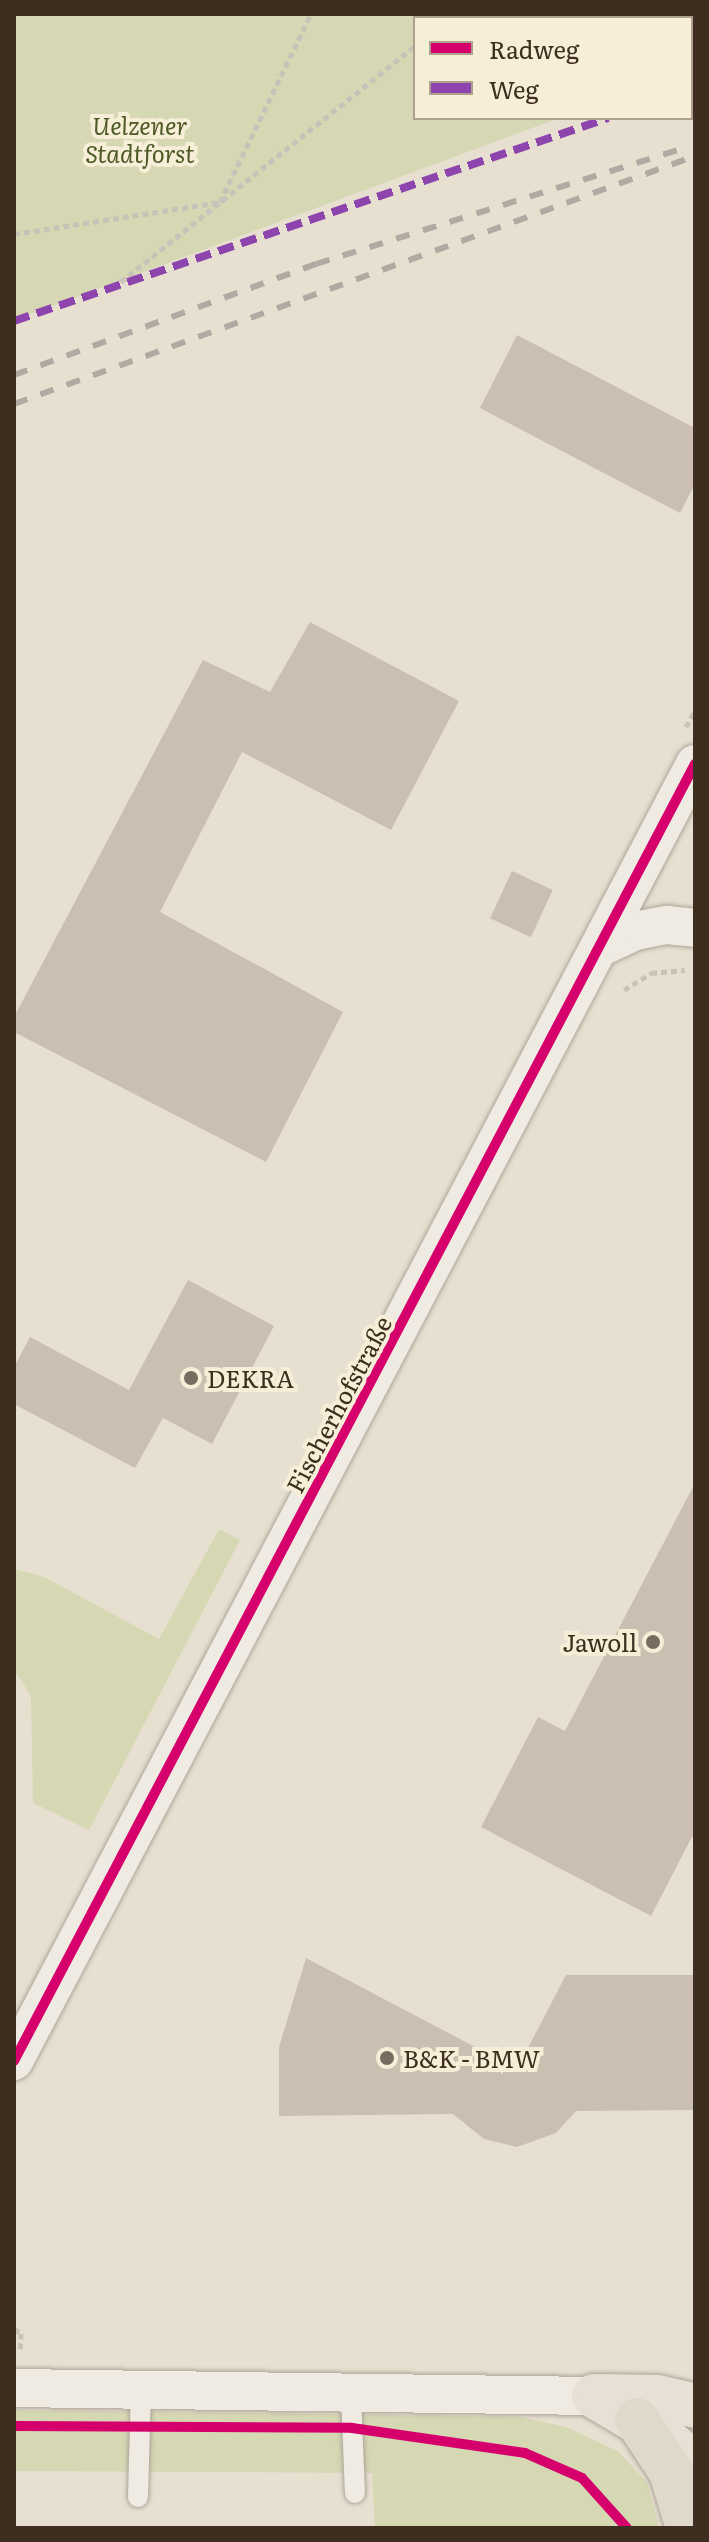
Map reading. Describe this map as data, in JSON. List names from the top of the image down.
{
  "streets": {
    "street": ["Fischerhofstraße"]
  },
  "parks": ["Uelzener Stadtforst"],
  "places": ["DEKRA", "Jawoll", "B&K - BMW"],
  "legend": ["Radweg", "Weg"]
}
